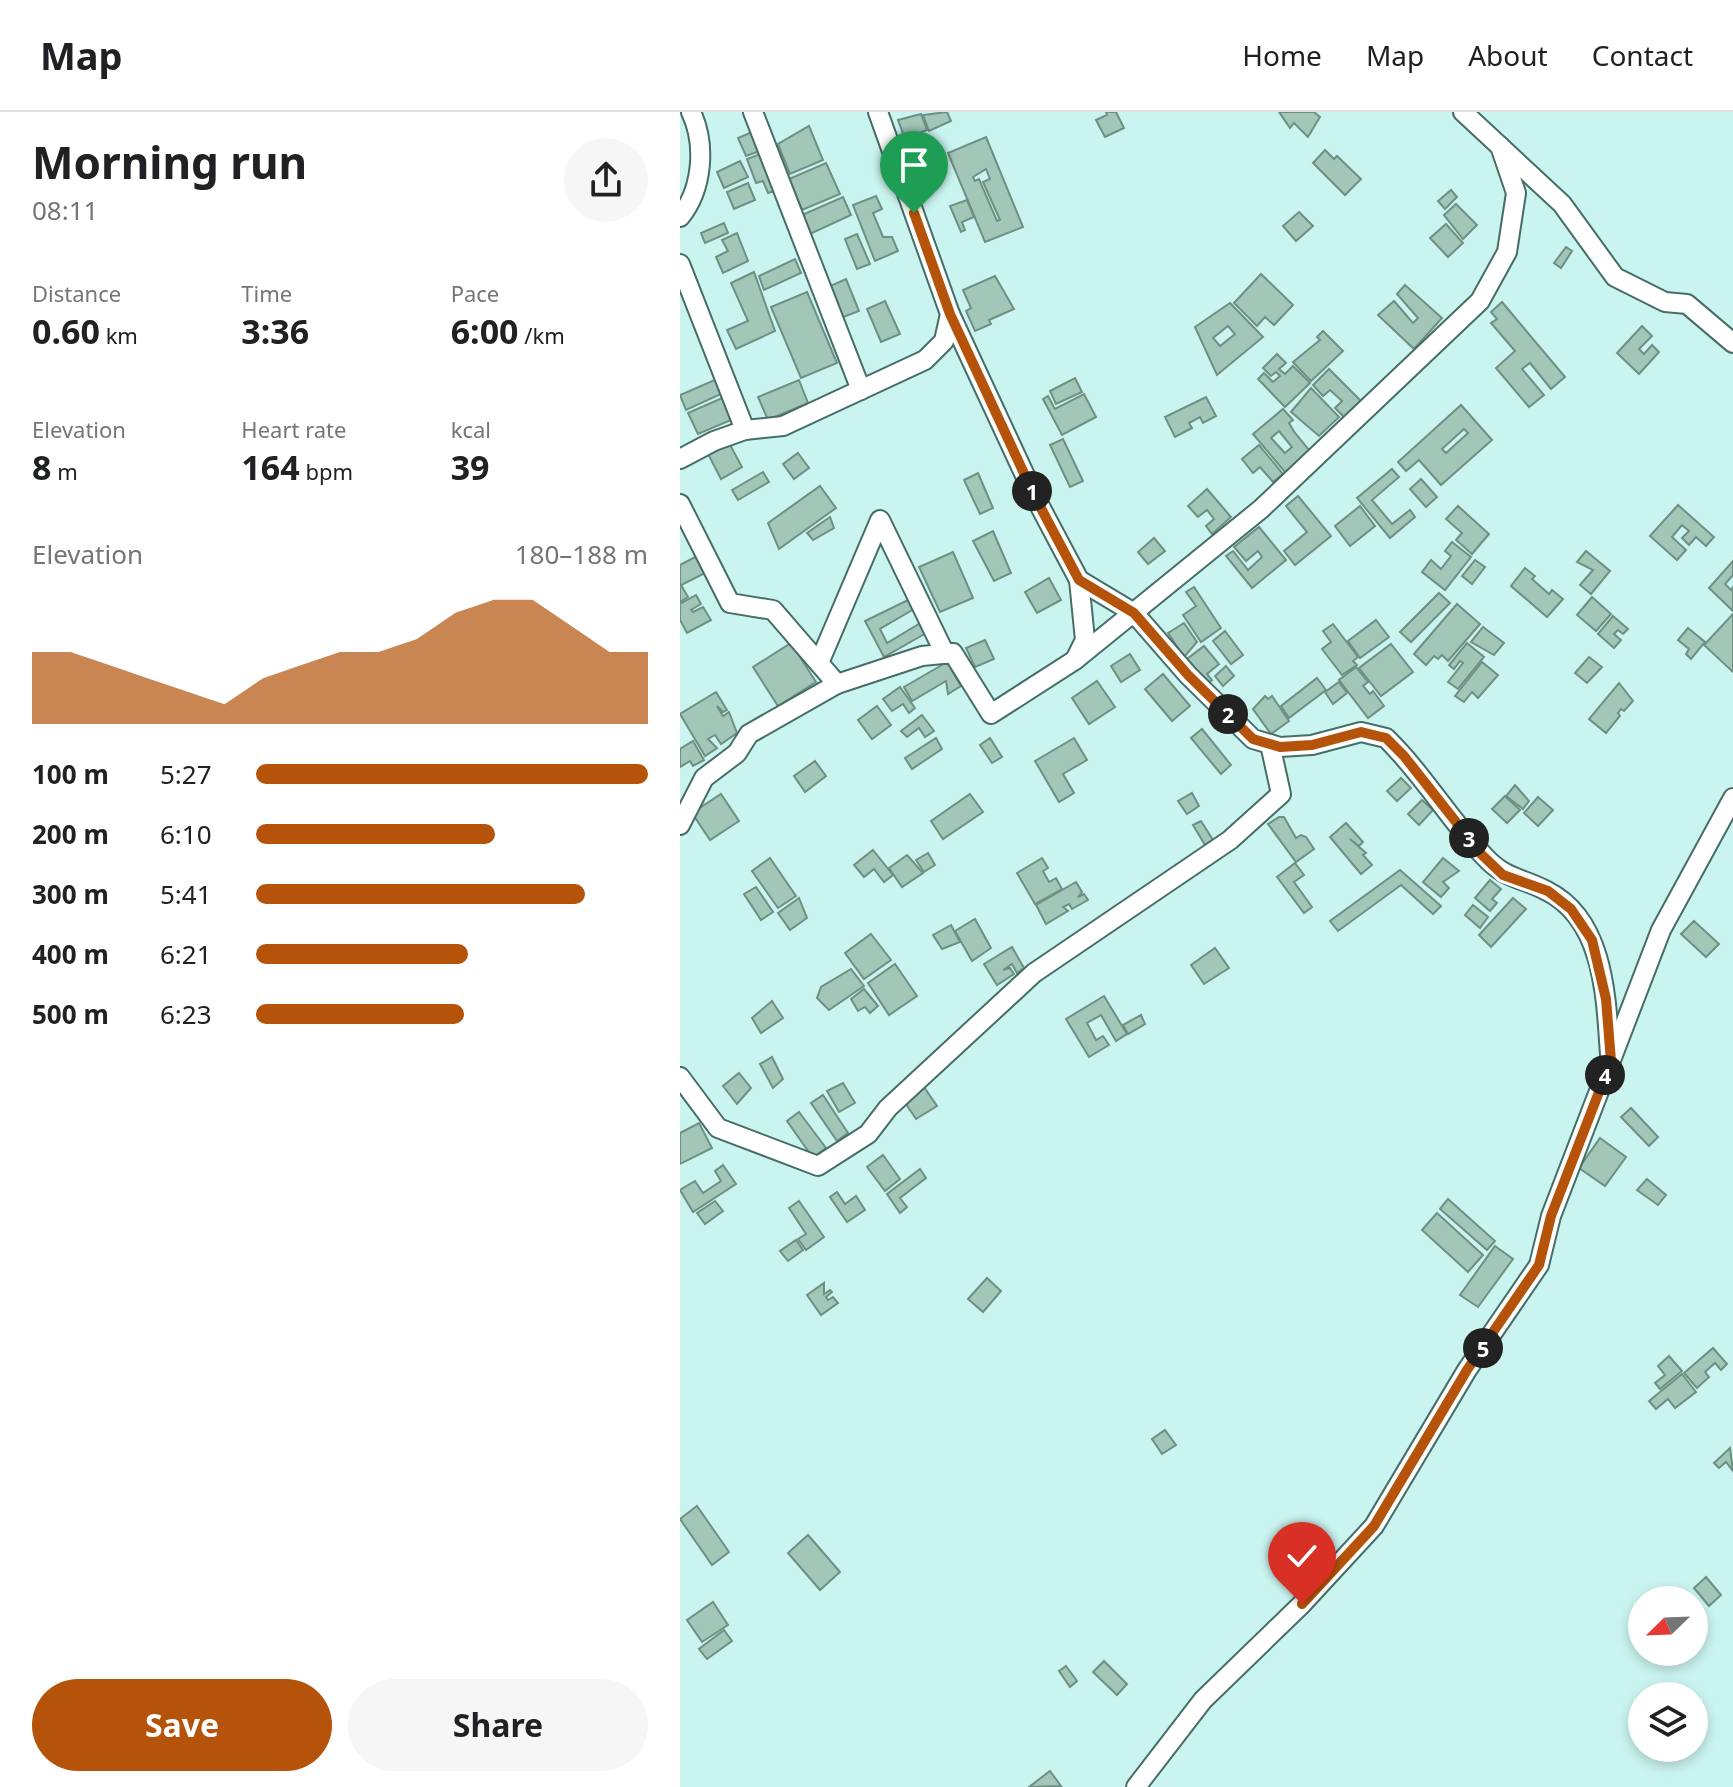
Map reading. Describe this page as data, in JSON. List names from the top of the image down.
{
  "north": "bottom left",
  "page": {
    "header": "Map",
    "nav": [
      "Home",
      "Map",
      "About",
      "Contact"
    ],
    "heading": ["Morning run", "08:11"],
    "stats": [
      ["Distance", "0.60 km"],
      ["Time", "3:36"],
      ["Pace", "6:00 /km"],
      ["Elevation", "8 m"],
      ["Heart rate", "164 bpm"],
      ["kcal", "39"]
    ],
    "pins": [
      "1",
      "2",
      "3",
      "4",
      "5"
    ],
    "chart": ["Elevation", "180–188 m"],
    "list": [
      {
        "name": "100 m",
        "note": "5:27"
      },
      {
        "name": "200 m",
        "note": "6:10"
      },
      {
        "name": "300 m",
        "note": "5:41"
      },
      {
        "name": "400 m",
        "note": "6:21"
      },
      {
        "name": "500 m",
        "note": "6:23"
      }
    ],
    "buttons": ["Save", "Share"]
  }
}
